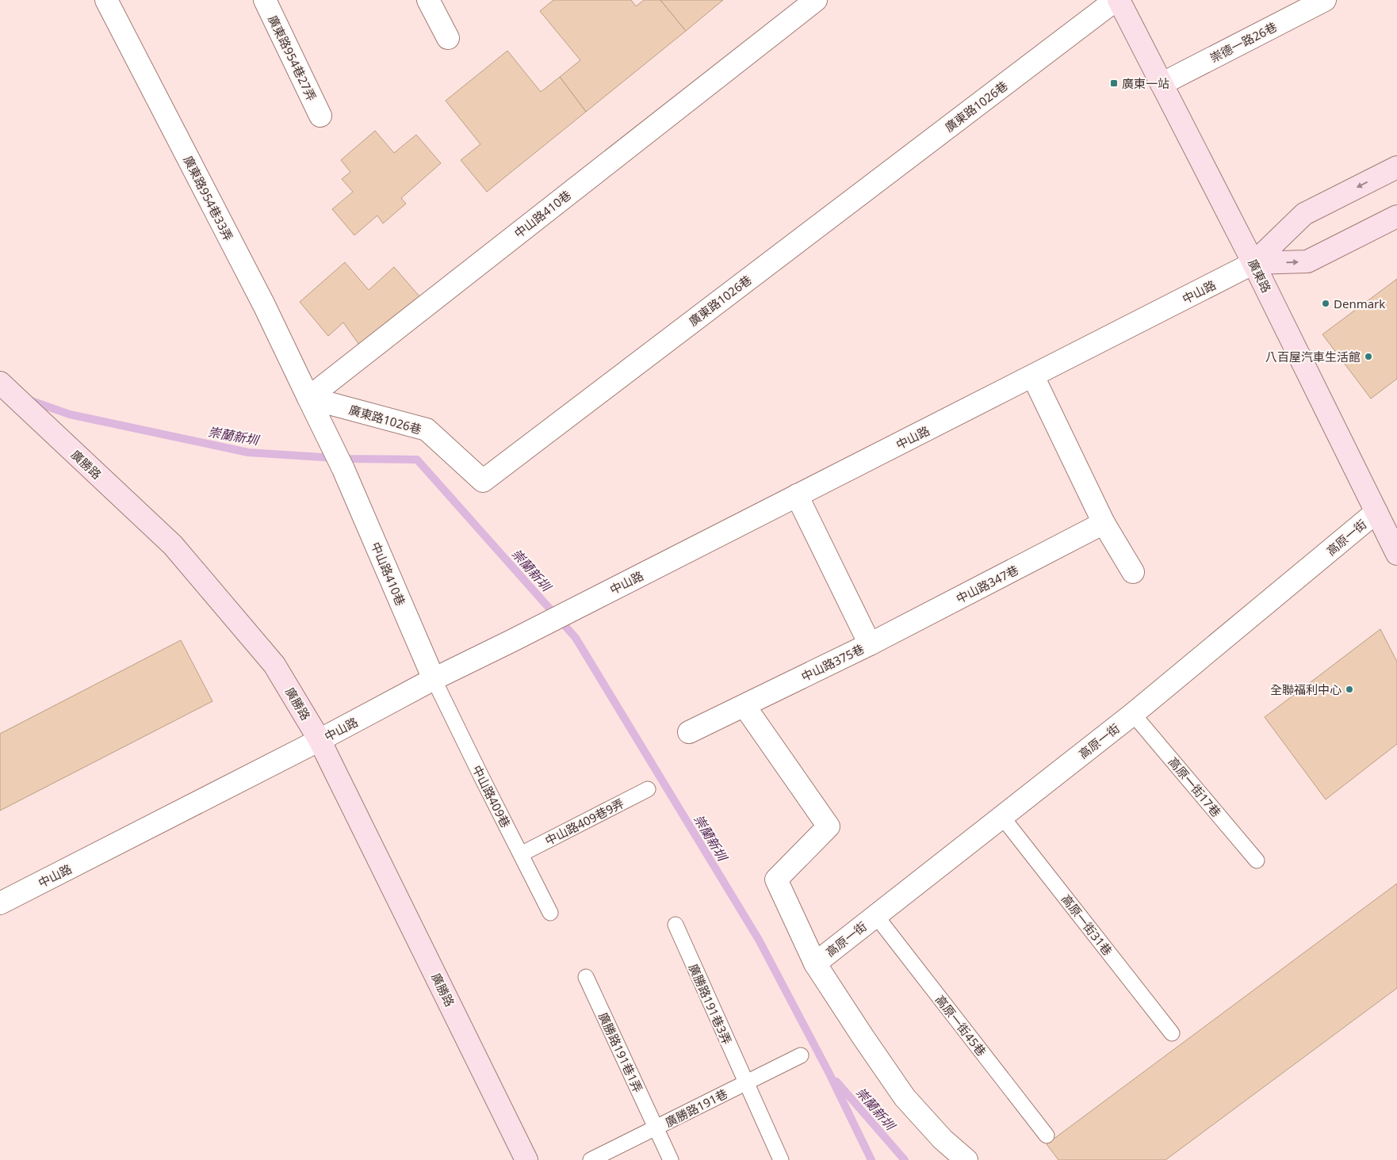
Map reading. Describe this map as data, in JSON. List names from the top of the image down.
{
  "streets": {
    "street": [
      "崇德一路26巷",
      "廣東路954巷27弄",
      "廣東路1026巷",
      "廣東路954巷33弄",
      "中山路410巷",
      "廣東路",
      "中山路",
      "廣勝路",
      "高原一街",
      "中山路347巷",
      "中山路375巷"
    ],
    "lane": [
      "高原一街17巷",
      "中山路409巷",
      "中山路409巷9弄",
      "高原一街31巷",
      "廣勝路191巷3弄",
      "高原一街45巷",
      "廣勝路191巷1弄",
      "廣勝路191巷"
    ]
  },
  "crossings": [
    ["崇德一路26巷", "廣東路"],
    ["廣東路1026巷", "廣東路954巷33弄"],
    ["廣東路1026巷", "中山路410巷"],
    ["廣東路1026巷", "廣東路"],
    ["廣東路954巷33弄", "中山路410巷"],
    ["中山路410巷", "中山路"],
    ["中山路410巷", "中山路409巷"],
    ["廣東路", "中山路"],
    ["廣東路", "高原一街"],
    ["中山路", "廣勝路"],
    ["中山路", "中山路375巷"],
    ["中山路", "中山路409巷"],
    ["高原一街", "高原一街17巷"],
    ["高原一街", "高原一街31巷"],
    ["高原一街", "高原一街45巷"],
    ["中山路347巷", "中山路375巷"],
    ["中山路409巷", "中山路409巷9弄"],
    ["廣勝路191巷3弄", "廣勝路191巷"],
    ["廣勝路191巷1弄", "廣勝路191巷"]
  ],
  "water": ["崇蘭新圳"],
  "places": {
    "transit": ["廣東一站"],
    "other": ["Denmark", "八百屋汽車生活館", "全聯福利中心"]
  }
}
